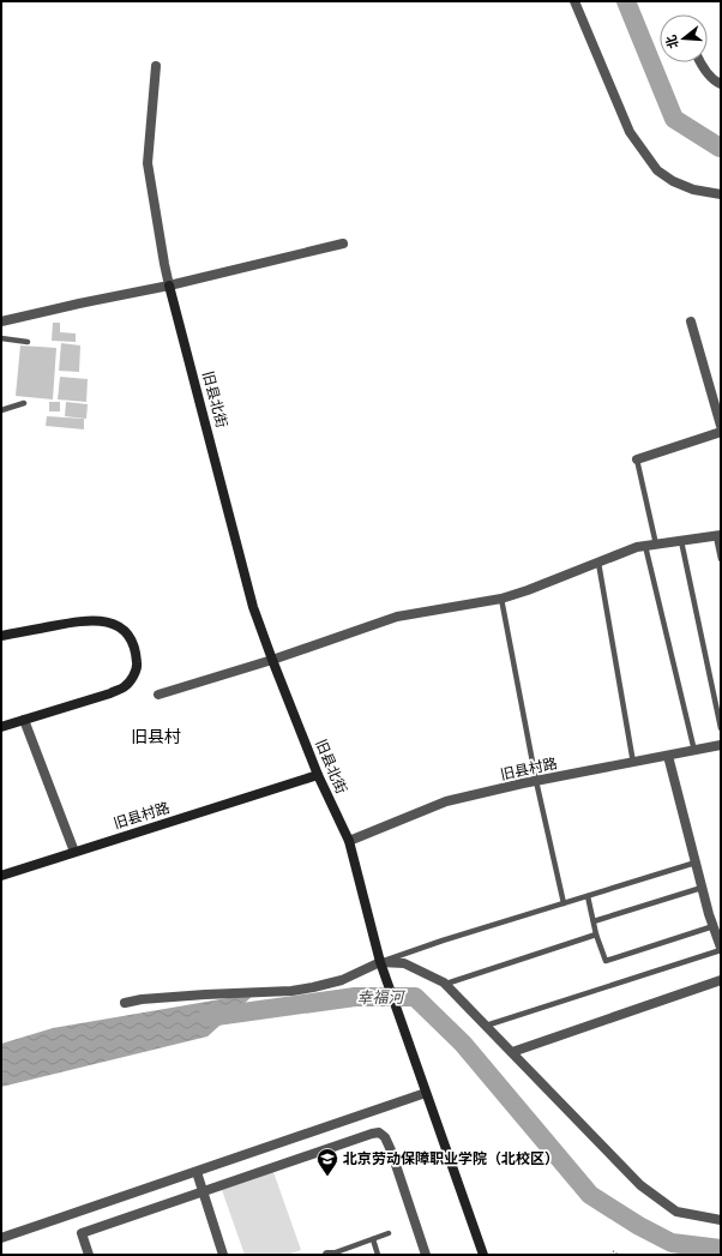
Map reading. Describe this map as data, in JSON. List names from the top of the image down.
{
  "streets": {
    "street": ["旧县北街", "旧县村路"]
  },
  "crossings": [
    ["旧县北街", "旧县村路"]
  ],
  "districts": ["旧县村"],
  "water": ["幸福河"],
  "places": {
    "school or university": ["北京劳动保障职业学院（北校区）"]
  },
  "north": "left"
}
